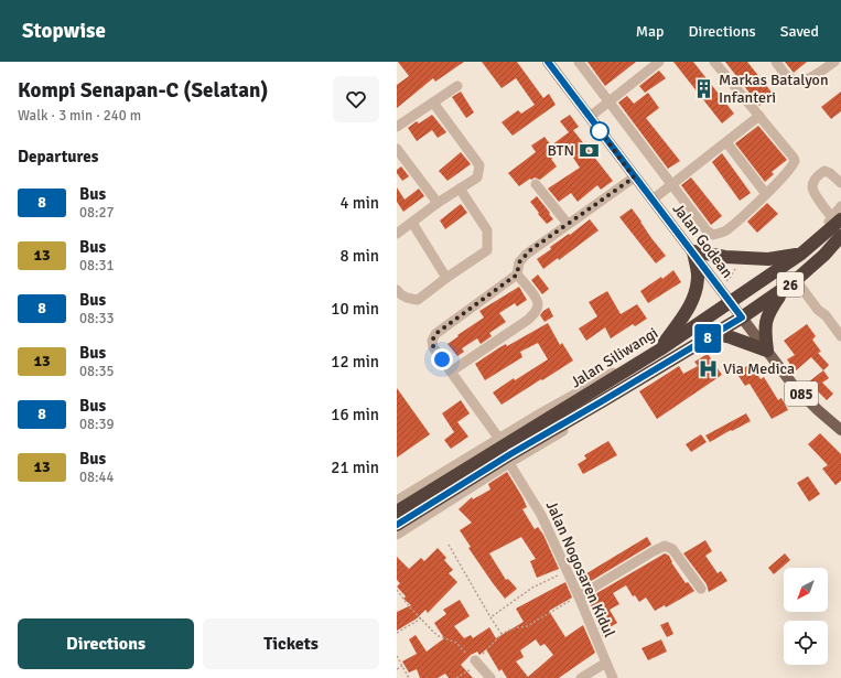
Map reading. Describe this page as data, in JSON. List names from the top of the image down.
{
  "streets": {
    "highway": ["26", "Jalan Siliwangi"],
    "main road": ["Jalan Godean", "085"],
    "street": ["Jalan Nogosaren Kidul"]
  },
  "crossings": [
    ["Jalan Godean", "Jalan Siliwangi"]
  ],
  "places": {
    "building": ["Markas Batalyon Infanteri"],
    "bank": ["BTN"],
    "hospital": ["Via Medica"]
  },
  "lines": ["bus line 8"],
  "north": "bottom left",
  "page": {
    "header": "Stopwise",
    "nav": ["Map", "Directions", "Saved"],
    "heading": [
      ["Kompi Senapan-C (Selatan)", "Walk · 3 min · 240 m"],
      "Departures"
    ],
    "on_map": "8",
    "list": [
      {
        "mark": "8",
        "name": "Bus",
        "note": "08:27",
        "value": "4 min"
      },
      {
        "mark": "13",
        "name": "Bus",
        "note": "08:31",
        "value": "8 min"
      },
      {
        "mark": "8",
        "name": "Bus",
        "note": "08:33",
        "value": "10 min"
      },
      {
        "mark": "13",
        "name": "Bus",
        "note": "08:35",
        "value": "12 min"
      },
      {
        "mark": "8",
        "name": "Bus",
        "note": "08:39",
        "value": "16 min"
      },
      {
        "mark": "13",
        "name": "Bus",
        "note": "08:44",
        "value": "21 min"
      }
    ],
    "buttons": ["Directions", "Tickets"]
  }
}
